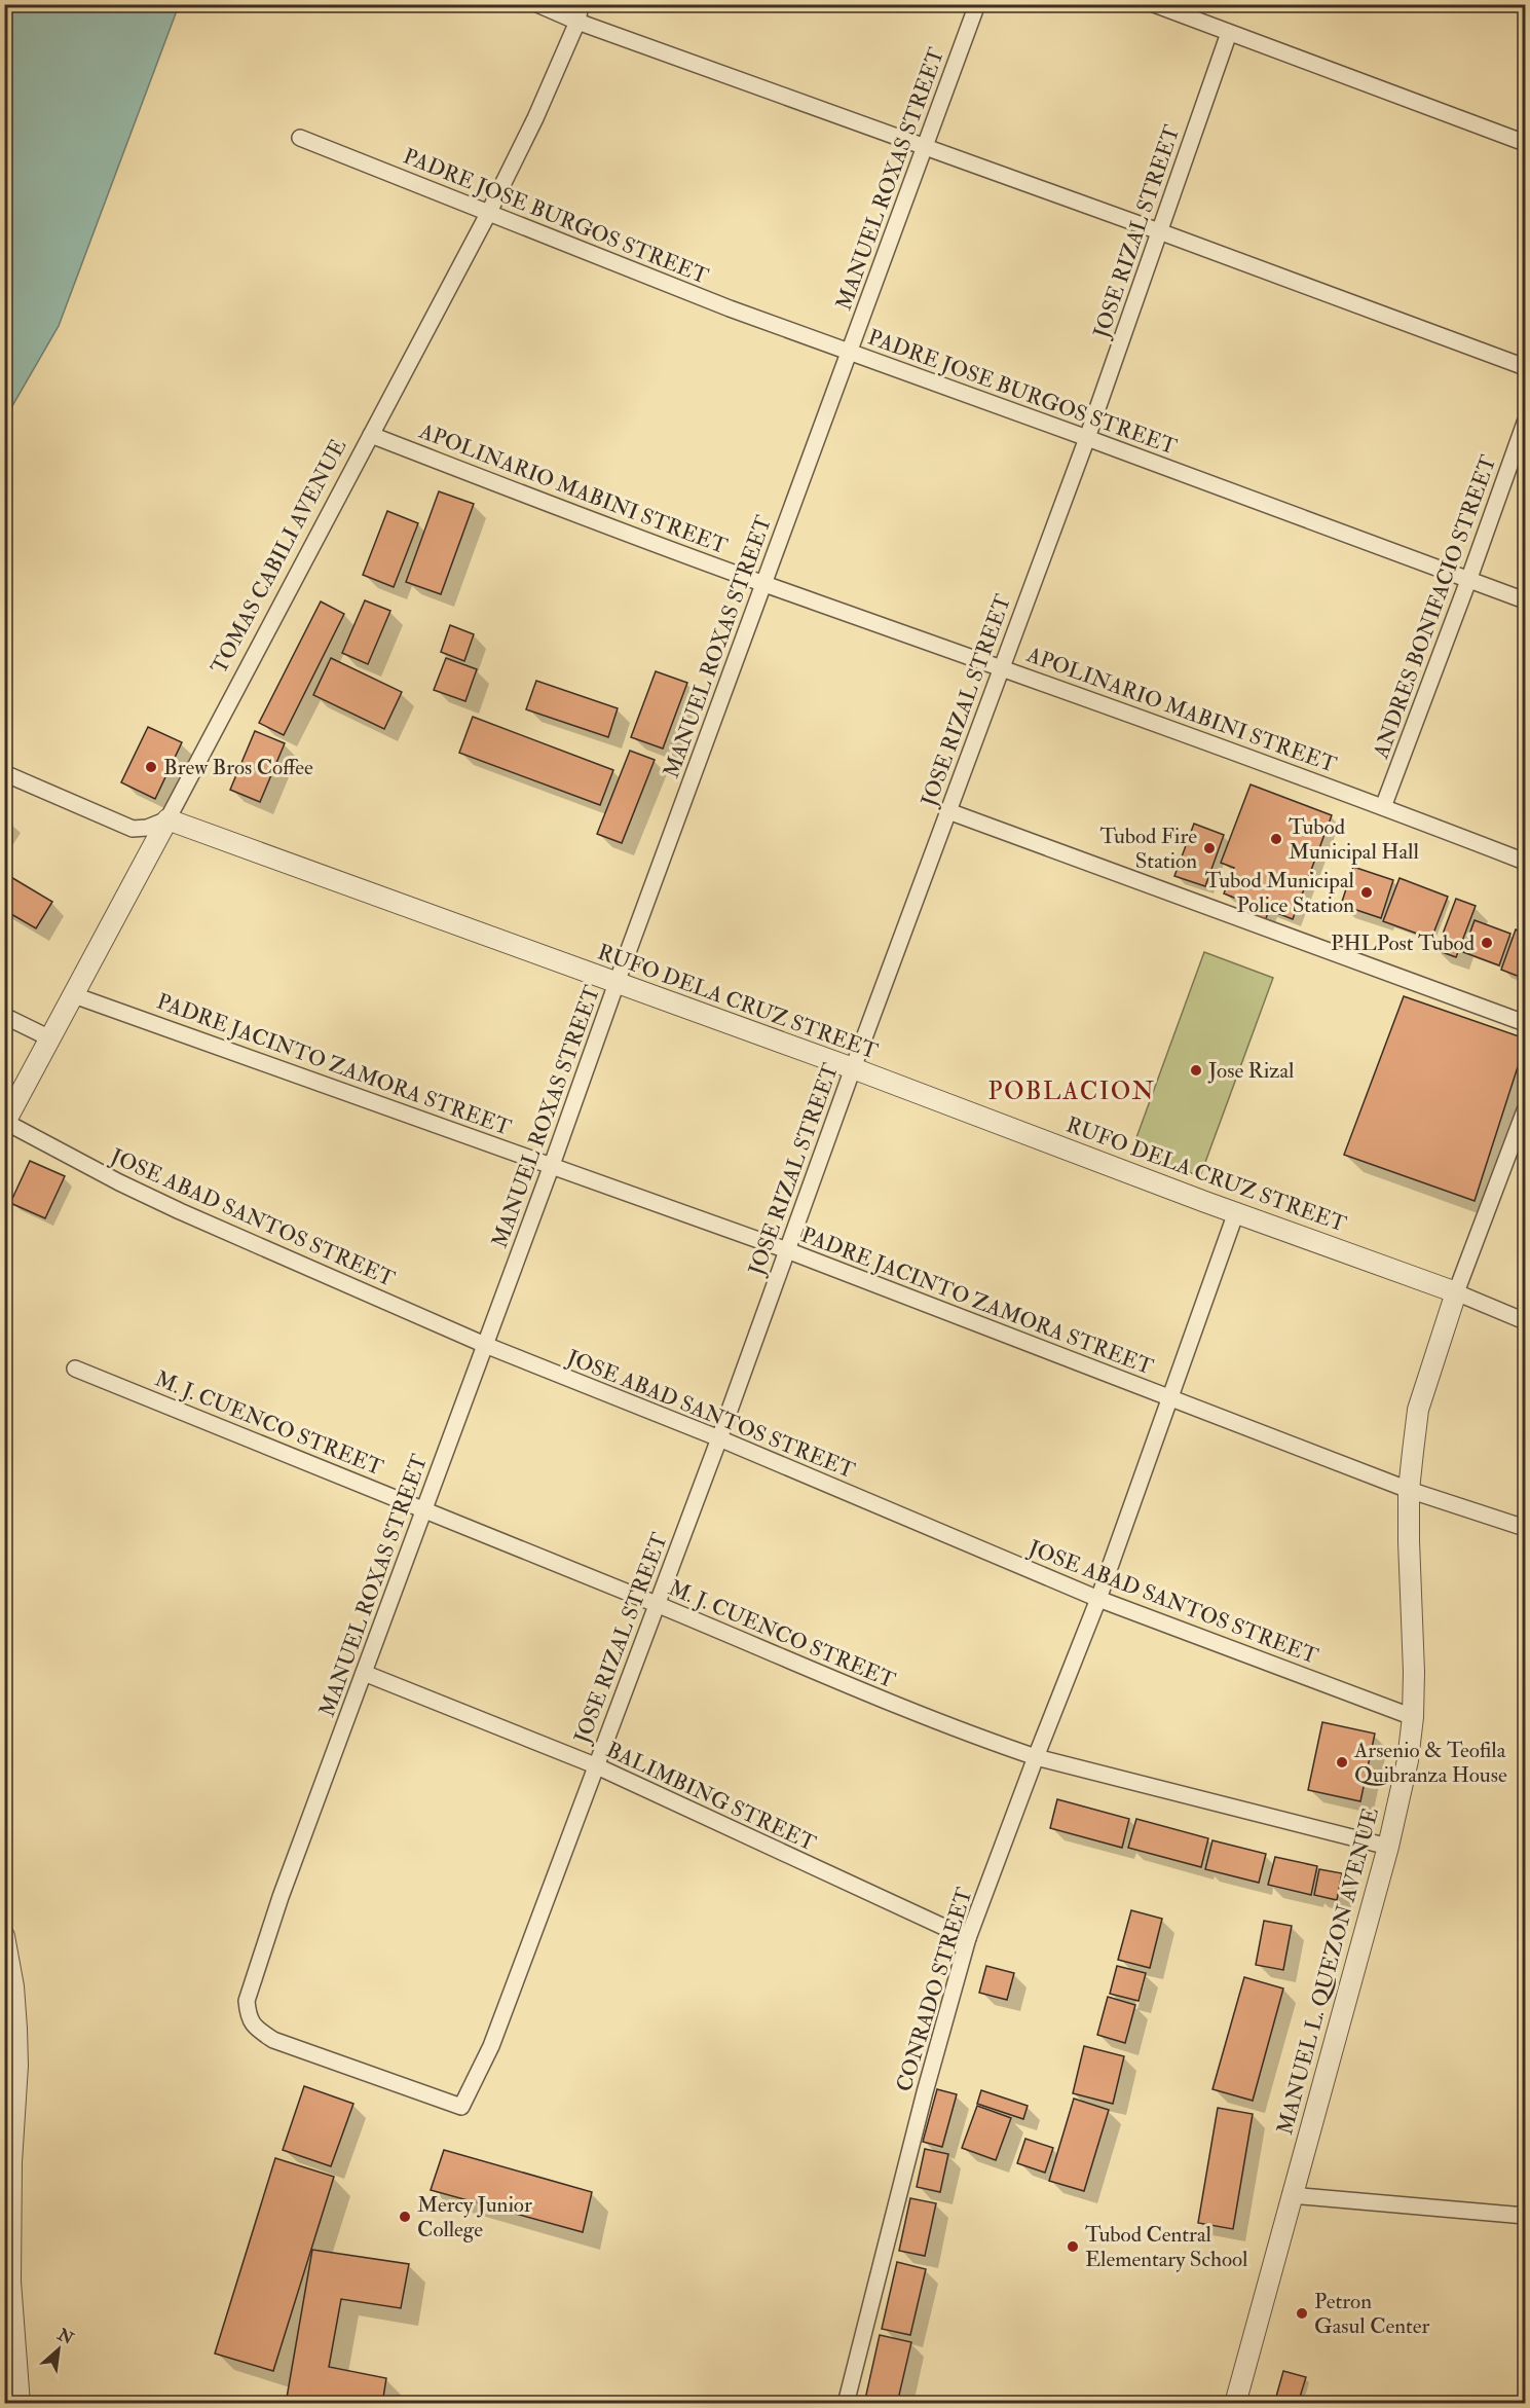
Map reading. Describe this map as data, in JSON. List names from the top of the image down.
{
  "streets": {
    "street": [
      "MANUEL ROXAS STREET",
      "PADRE JOSE BURGOS STREET",
      "JOSE RIZAL STREET",
      "APOLINARIO MABINI STREET",
      "TOMAS CABILI AVENUE",
      "ANDRES BONIFACIO STREET",
      "RUFO DELA CRUZ STREET",
      "PADRE JACINTO ZAMORA STREET",
      "JOSE ABAD SANTOS STREET",
      "M. J. CUENCO STREET",
      "BALIMBING STREET",
      "MANUEL L. QUEZON AVENUE",
      "CONRADO STREET"
    ]
  },
  "crossings": [
    ["MANUEL ROXAS STREET", "PADRE JOSE BURGOS STREET"],
    ["MANUEL ROXAS STREET", "JOSE RIZAL STREET"],
    ["MANUEL ROXAS STREET", "APOLINARIO MABINI STREET"],
    ["MANUEL ROXAS STREET", "RUFO DELA CRUZ STREET"],
    ["MANUEL ROXAS STREET", "PADRE JACINTO ZAMORA STREET"],
    ["MANUEL ROXAS STREET", "JOSE ABAD SANTOS STREET"],
    ["MANUEL ROXAS STREET", "M. J. CUENCO STREET"],
    ["MANUEL ROXAS STREET", "BALIMBING STREET"],
    ["PADRE JOSE BURGOS STREET", "JOSE RIZAL STREET"],
    ["PADRE JOSE BURGOS STREET", "TOMAS CABILI AVENUE"],
    ["PADRE JOSE BURGOS STREET", "ANDRES BONIFACIO STREET"],
    ["JOSE RIZAL STREET", "APOLINARIO MABINI STREET"],
    ["JOSE RIZAL STREET", "RUFO DELA CRUZ STREET"],
    ["JOSE RIZAL STREET", "PADRE JACINTO ZAMORA STREET"],
    ["JOSE RIZAL STREET", "JOSE ABAD SANTOS STREET"],
    ["JOSE RIZAL STREET", "M. J. CUENCO STREET"],
    ["JOSE RIZAL STREET", "BALIMBING STREET"],
    ["APOLINARIO MABINI STREET", "TOMAS CABILI AVENUE"],
    ["APOLINARIO MABINI STREET", "ANDRES BONIFACIO STREET"],
    ["TOMAS CABILI AVENUE", "RUFO DELA CRUZ STREET"],
    ["TOMAS CABILI AVENUE", "PADRE JACINTO ZAMORA STREET"],
    ["TOMAS CABILI AVENUE", "JOSE ABAD SANTOS STREET"],
    ["RUFO DELA CRUZ STREET", "MANUEL L. QUEZON AVENUE"],
    ["RUFO DELA CRUZ STREET", "CONRADO STREET"],
    ["PADRE JACINTO ZAMORA STREET", "MANUEL L. QUEZON AVENUE"],
    ["PADRE JACINTO ZAMORA STREET", "CONRADO STREET"],
    ["JOSE ABAD SANTOS STREET", "MANUEL L. QUEZON AVENUE"],
    ["JOSE ABAD SANTOS STREET", "CONRADO STREET"],
    ["M. J. CUENCO STREET", "MANUEL L. QUEZON AVENUE"],
    ["M. J. CUENCO STREET", "CONRADO STREET"],
    ["BALIMBING STREET", "CONRADO STREET"]
  ],
  "districts": ["POBLACION"],
  "places": [
    "Brew Bros Coffee",
    "Tubod Municipal Hall",
    "Tubod Fire Station",
    "Tubod Municipal Police Station",
    "PHLPost Tubod",
    "Jose Rizal",
    "Arsenio & Teofila Quibranza House",
    "Mercy Junior College",
    "Tubod Central Elementary School",
    "Petron Gasul Center"
  ],
  "north": "top right"
}
